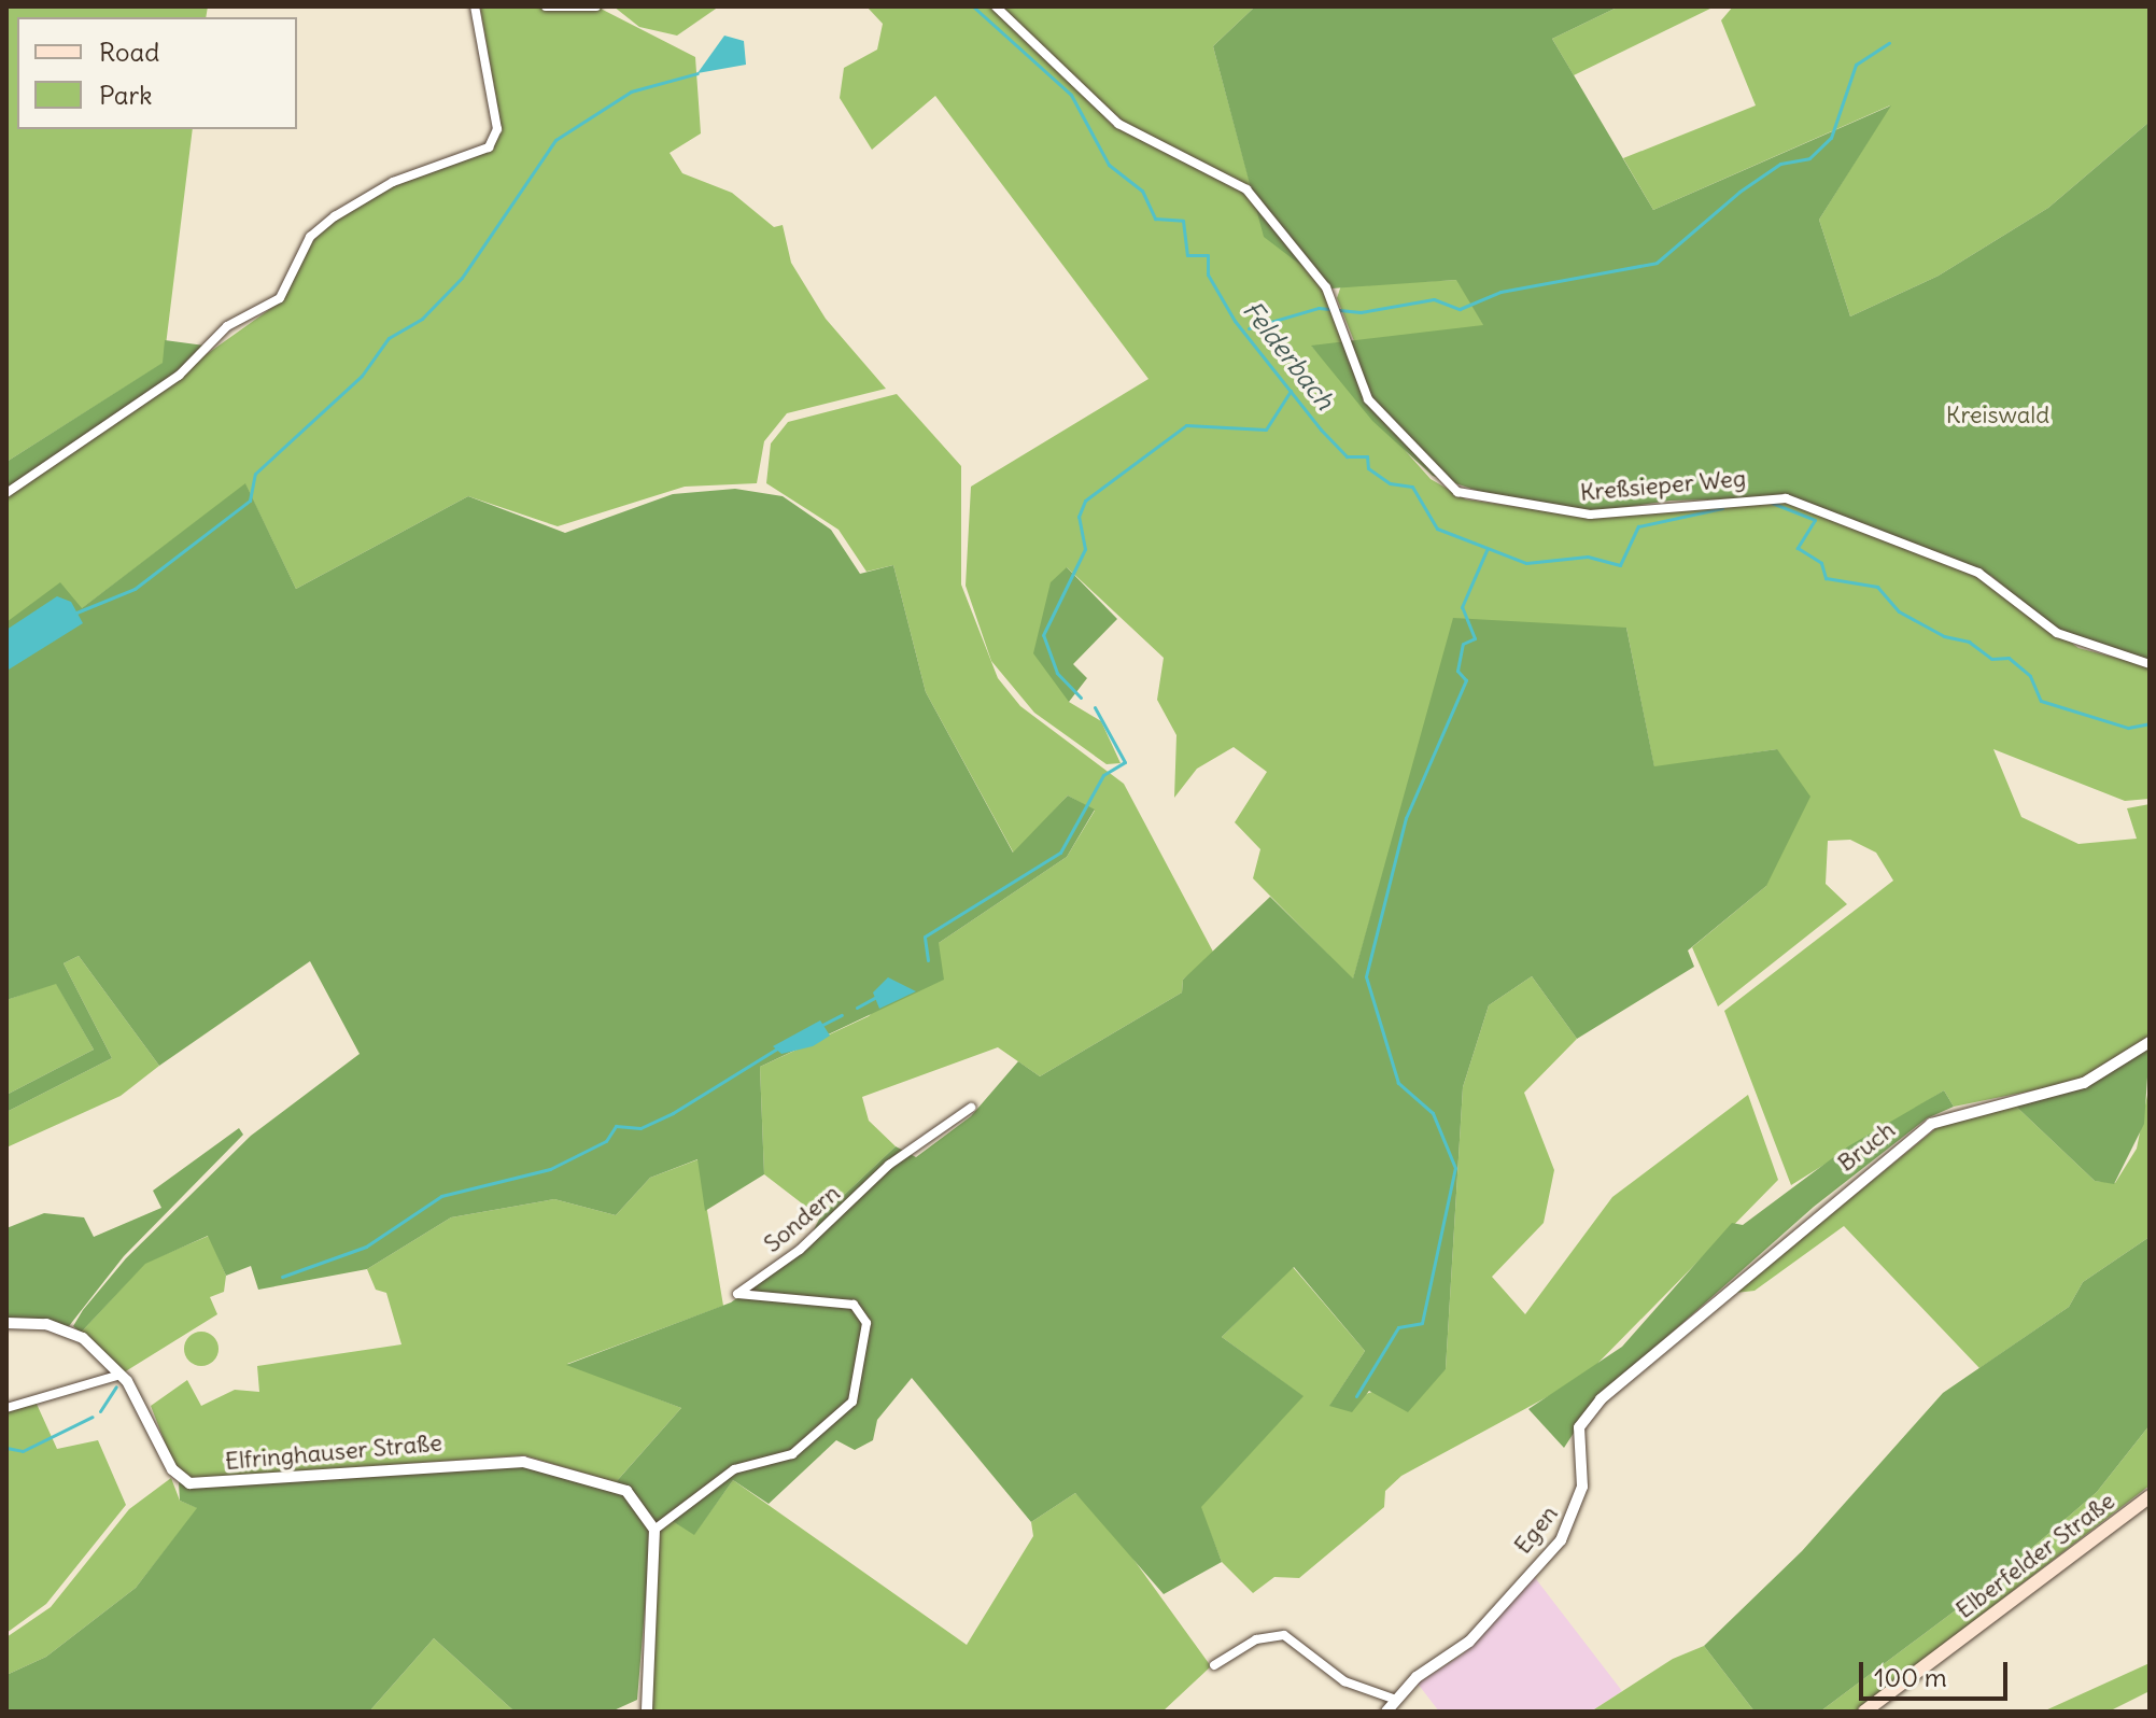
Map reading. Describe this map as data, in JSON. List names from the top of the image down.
{
  "streets": {
    "main road": ["Elberfelder Straße"],
    "street": [
      "Kreßsieper Weg",
      "Bruch",
      "Sondern",
      "Elfringhauser Straße",
      "Egen"
    ]
  },
  "crossings": [
    ["Bruch", "Egen"],
    ["Sondern", "Elfringhauser Straße"]
  ],
  "water": ["Felderbach"],
  "parks": ["Kreiswald"],
  "legend": ["Road", "Park"],
  "scale_bar": "100 m"
}
